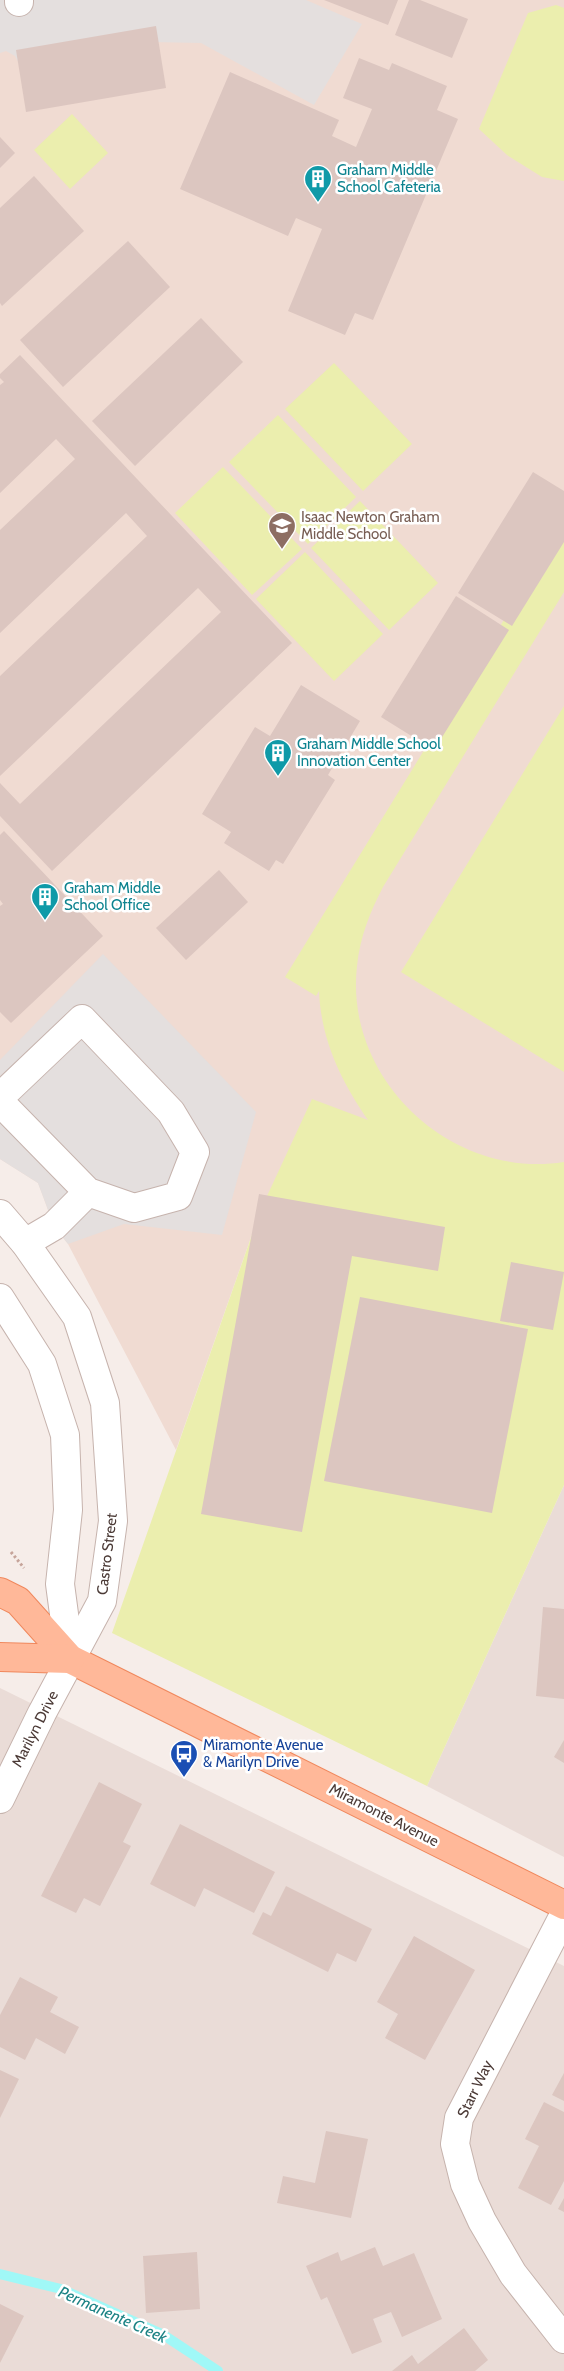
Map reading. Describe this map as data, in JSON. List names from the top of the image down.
{
  "streets": {
    "main road": ["Miramonte Avenue"],
    "street": ["Castro Street", "Marilyn Drive", "Starr Way"]
  },
  "crossings": [
    ["Castro Street", "Marilyn Drive"],
    ["Castro Street", "Miramonte Avenue"],
    ["Marilyn Drive", "Miramonte Avenue"]
  ],
  "water": ["Permanente Creek"],
  "places": {
    "building": ["Graham Middle School Cafeteria", "Graham Middle School Innovation Center", "Graham Middle School Office"],
    "school or university": ["Isaac Newton Graham Middle School"],
    "bus stop": ["Miramonte Avenue & Marilyn Drive"]
  }
}
